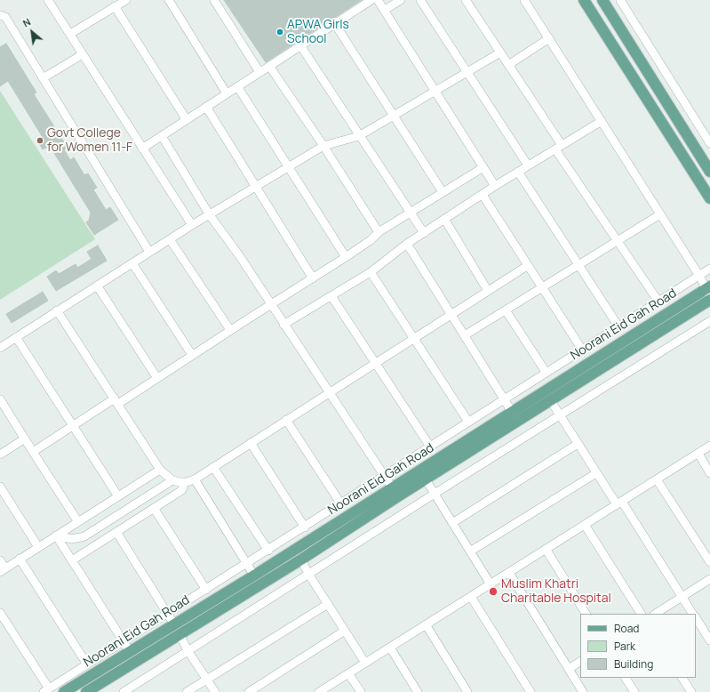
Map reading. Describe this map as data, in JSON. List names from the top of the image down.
{
  "streets": {
    "main road": ["Noorani Eid Gah Road"]
  },
  "places": ["APWA Girls School", "Govt College for Women 11-F", "Muslim Khatri Charitable Hospital"],
  "legend": ["Road", "Park", "Building"],
  "north": "top left"
}
